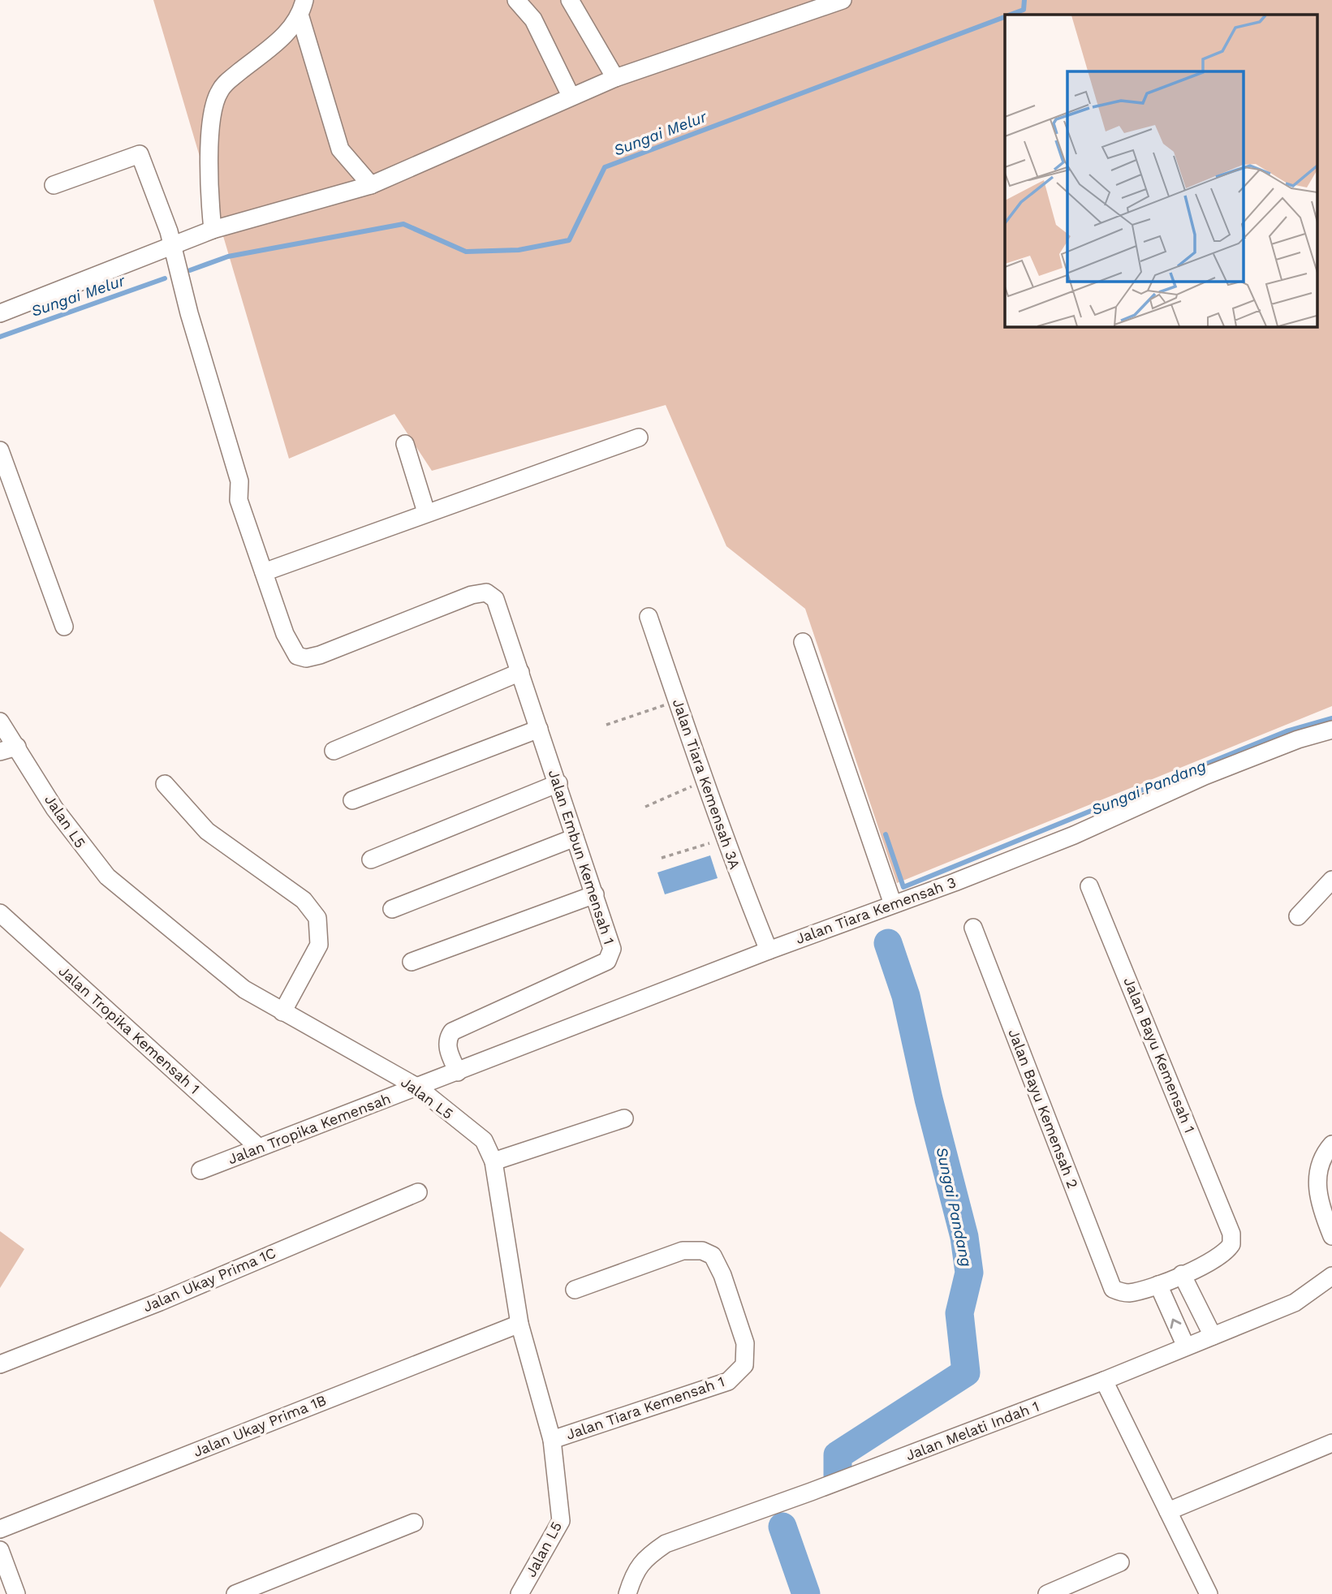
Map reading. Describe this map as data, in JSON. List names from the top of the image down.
{
  "streets": {
    "street": [
      "Jalan Tiara Kemensah 3A",
      "Jalan L5",
      "Jalan Embun Kemensah 1",
      "Jalan Tiara Kemensah 3",
      "Jalan Tropika Kemensah 1",
      "Jalan Bayu Kemensah 1",
      "Jalan Bayu Kemensah 2",
      "Jalan Tropika Kemensah",
      "Jalan Ukay Prima 1C",
      "Jalan Tiara Kemensah 1",
      "Jalan Ukay Prima 1B",
      "Jalan Melati Indah 1"
    ]
  },
  "crossings": [
    ["Jalan Tiara Kemensah 3A", "Jalan Tiara Kemensah 3"],
    ["Jalan L5", "Jalan Tiara Kemensah 3"],
    ["Jalan L5", "Jalan Tropika Kemensah"],
    ["Jalan L5", "Jalan Tiara Kemensah 1"],
    ["Jalan L5", "Jalan Ukay Prima 1B"],
    ["Jalan Embun Kemensah 1", "Jalan Tiara Kemensah 3"],
    ["Jalan Tiara Kemensah 3", "Jalan Tropika Kemensah"],
    ["Jalan Tropika Kemensah 1", "Jalan Tropika Kemensah"]
  ],
  "water": ["Sungai Melur", "Sungai Pandang"]
}
